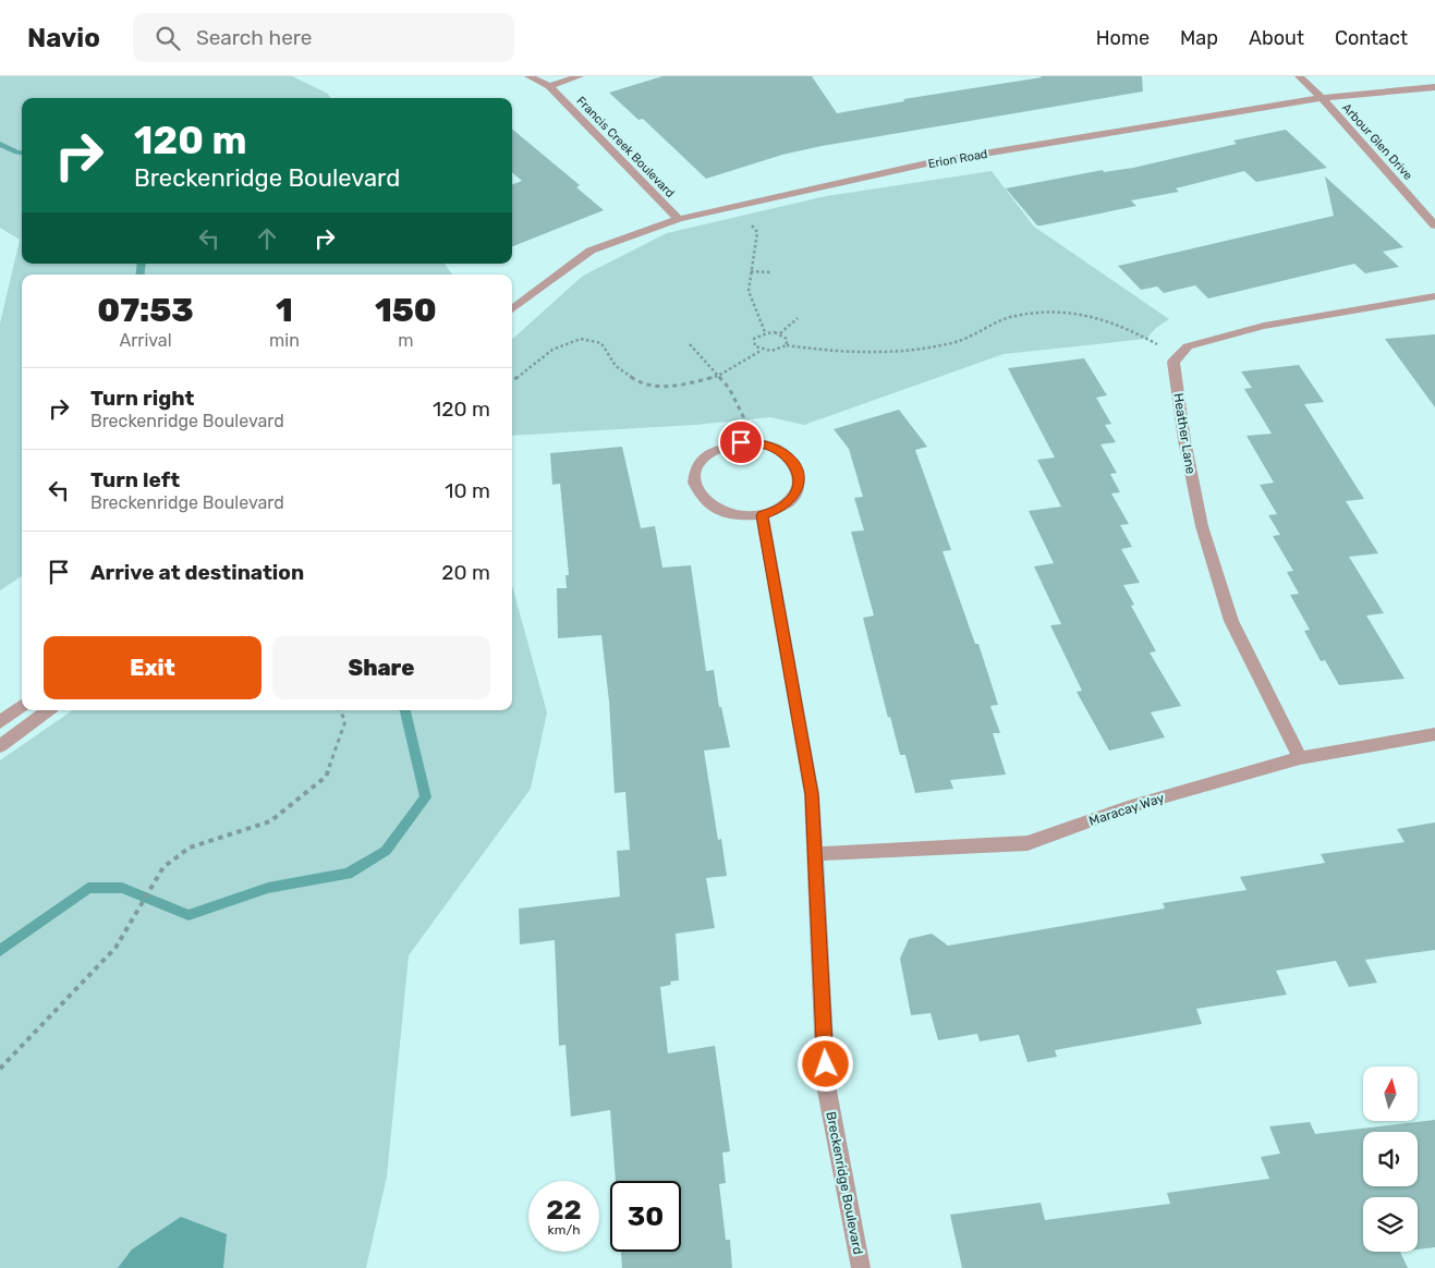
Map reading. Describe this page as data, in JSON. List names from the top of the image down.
{
  "streets": {
    "street": [
      "Arbour Glen Drive",
      "Francis Creek Boulevard",
      "Erion Road",
      "Heather Lane",
      "Maracay Way",
      "Breckenridge Boulevard"
    ]
  },
  "crossings": [
    ["Arbour Glen Drive", "Erion Road"],
    ["Francis Creek Boulevard", "Erion Road"],
    ["Heather Lane", "Maracay Way"],
    ["Maracay Way", "Breckenridge Boulevard"]
  ],
  "north": "top",
  "page": {
    "header": "Navio",
    "search": "Search here",
    "nav": [
      "Home",
      "Map",
      "About",
      "Contact"
    ],
    "turn": ["120 m", "Breckenridge Boulevard"],
    "eta": [
      "07:53",
      "Arrival",
      "1",
      "min",
      "150",
      "m"
    ],
    "list": [
      {
        "name": "Turn right",
        "note": "Breckenridge Boulevard",
        "value": "120 m"
      },
      {
        "name": "Turn left",
        "note": "Breckenridge Boulevard",
        "value": "10 m"
      },
      {
        "name": "Arrive at destination",
        "value": "20 m"
      }
    ],
    "buttons": ["Exit", "Share"],
    "speed": "22 km/h",
    "limit": "30"
  }
}
